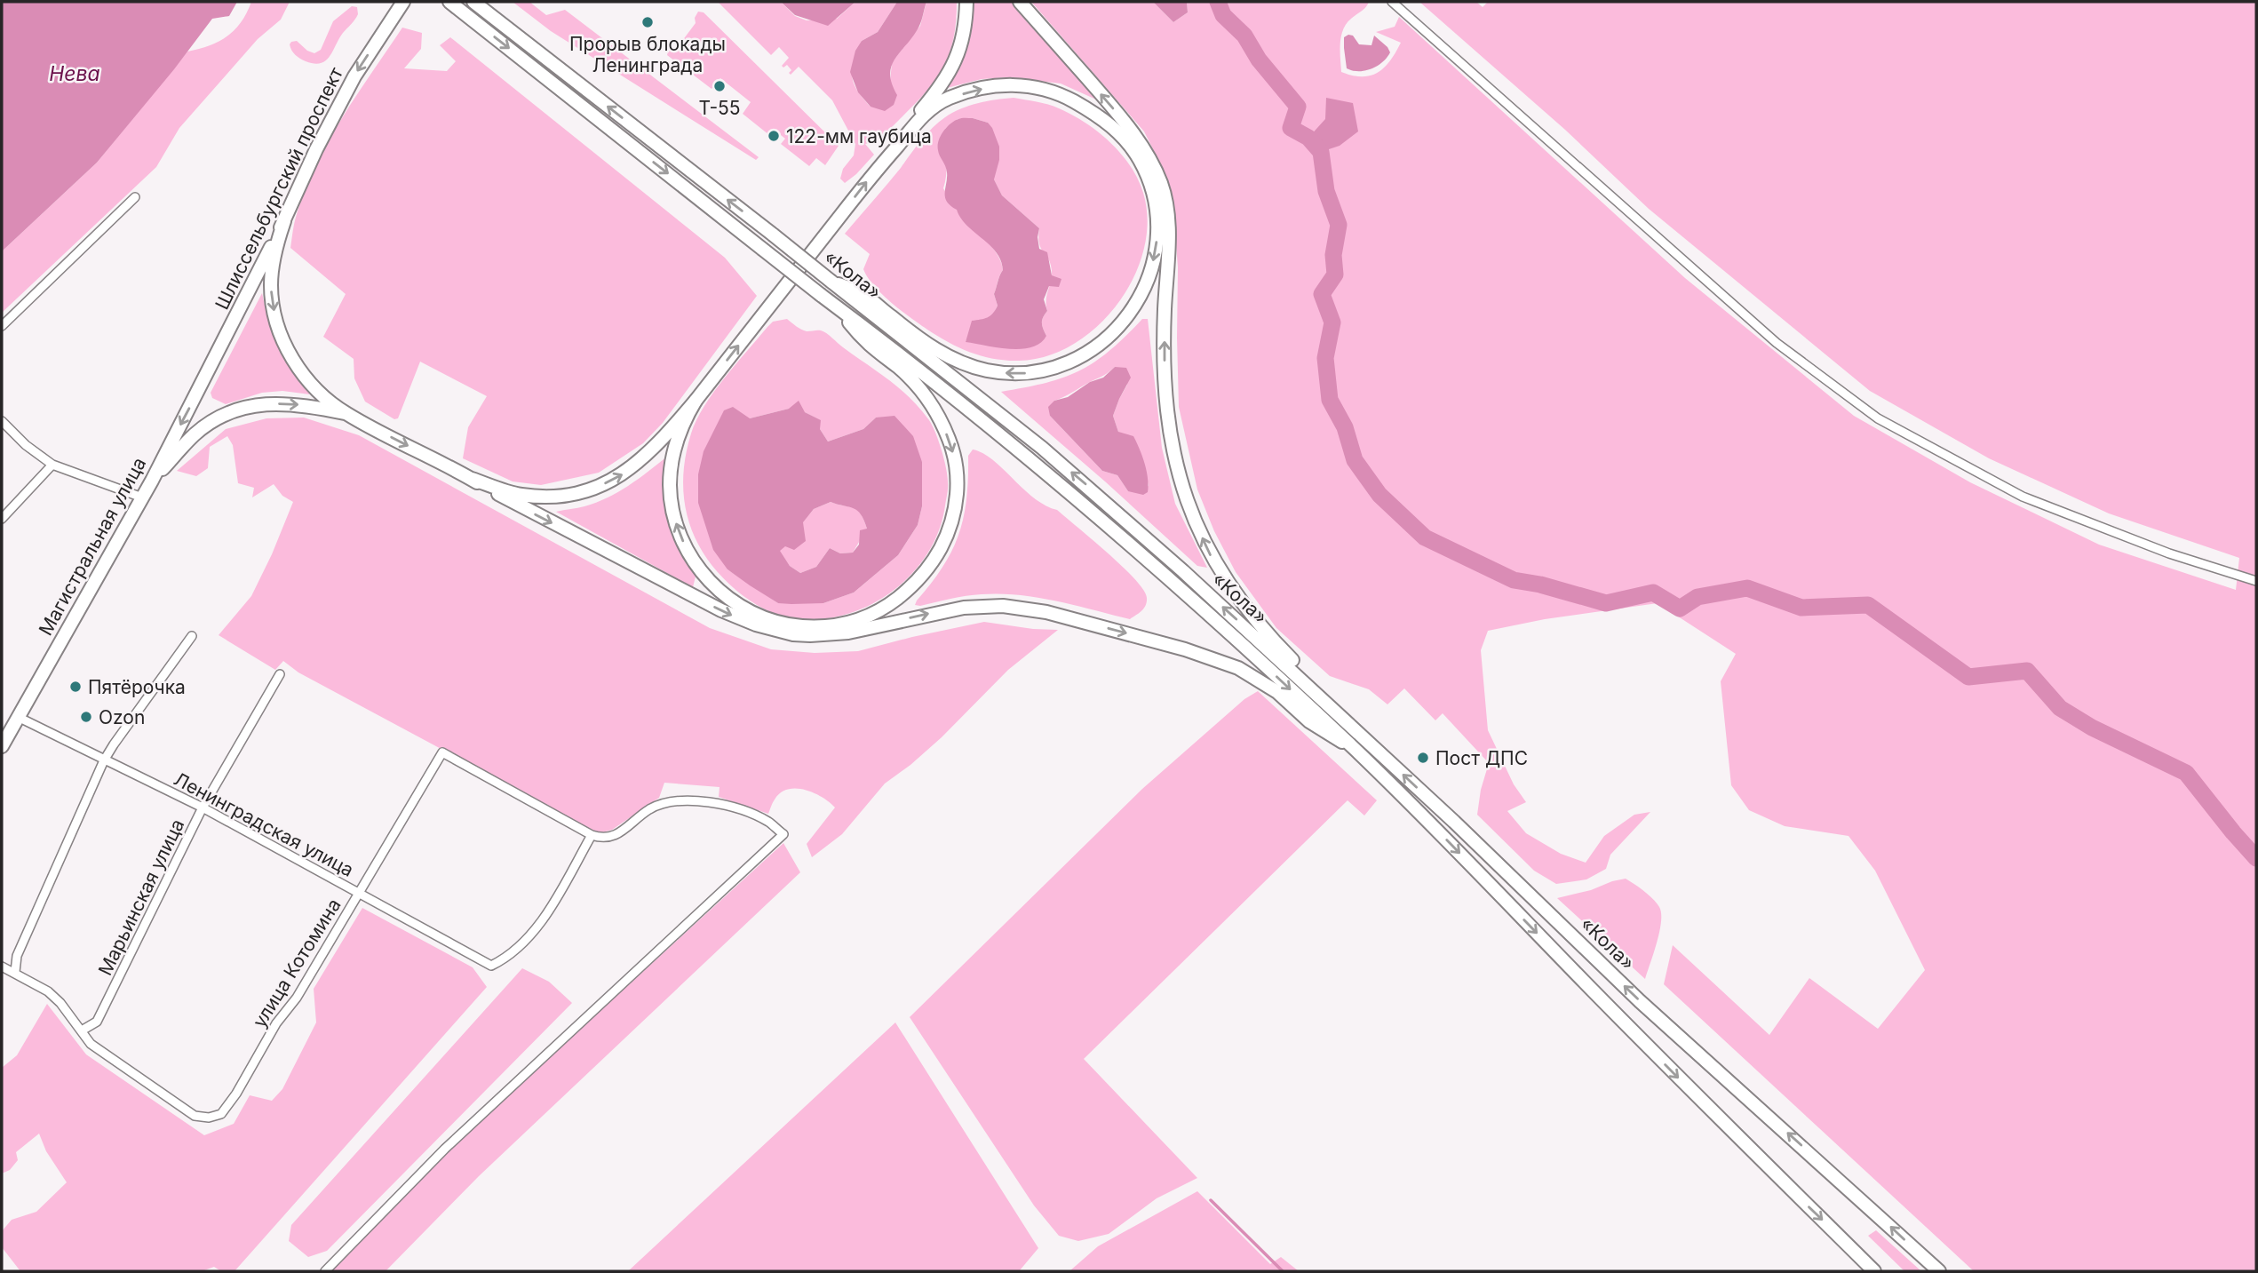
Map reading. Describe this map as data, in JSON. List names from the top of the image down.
{
  "streets": {
    "main road": ["Шлиссельбургский проспект", "«Кола»", "Магистральная улица"],
    "street": ["Ленинградская улица", "Марьинская улица", "улица Котомина"]
  },
  "crossings": [
    ["Шлиссельбургский проспект", "Магистральная улица"],
    ["Магистральная улица", "Ленинградская улица"],
    ["Ленинградская улица", "Марьинская улица"],
    ["Ленинградская улица", "улица Котомина"],
    ["Марьинская улица", "улица Котомина"]
  ],
  "one_way": ["Шлиссельбургский проспект"],
  "water": ["Нева"],
  "places": [
    "Прорыв блокады Ленинграда",
    "Т-55",
    "122-мм гаубица",
    "Пятёрочка",
    "Ozon",
    "Пост ДПС"
  ]
}
